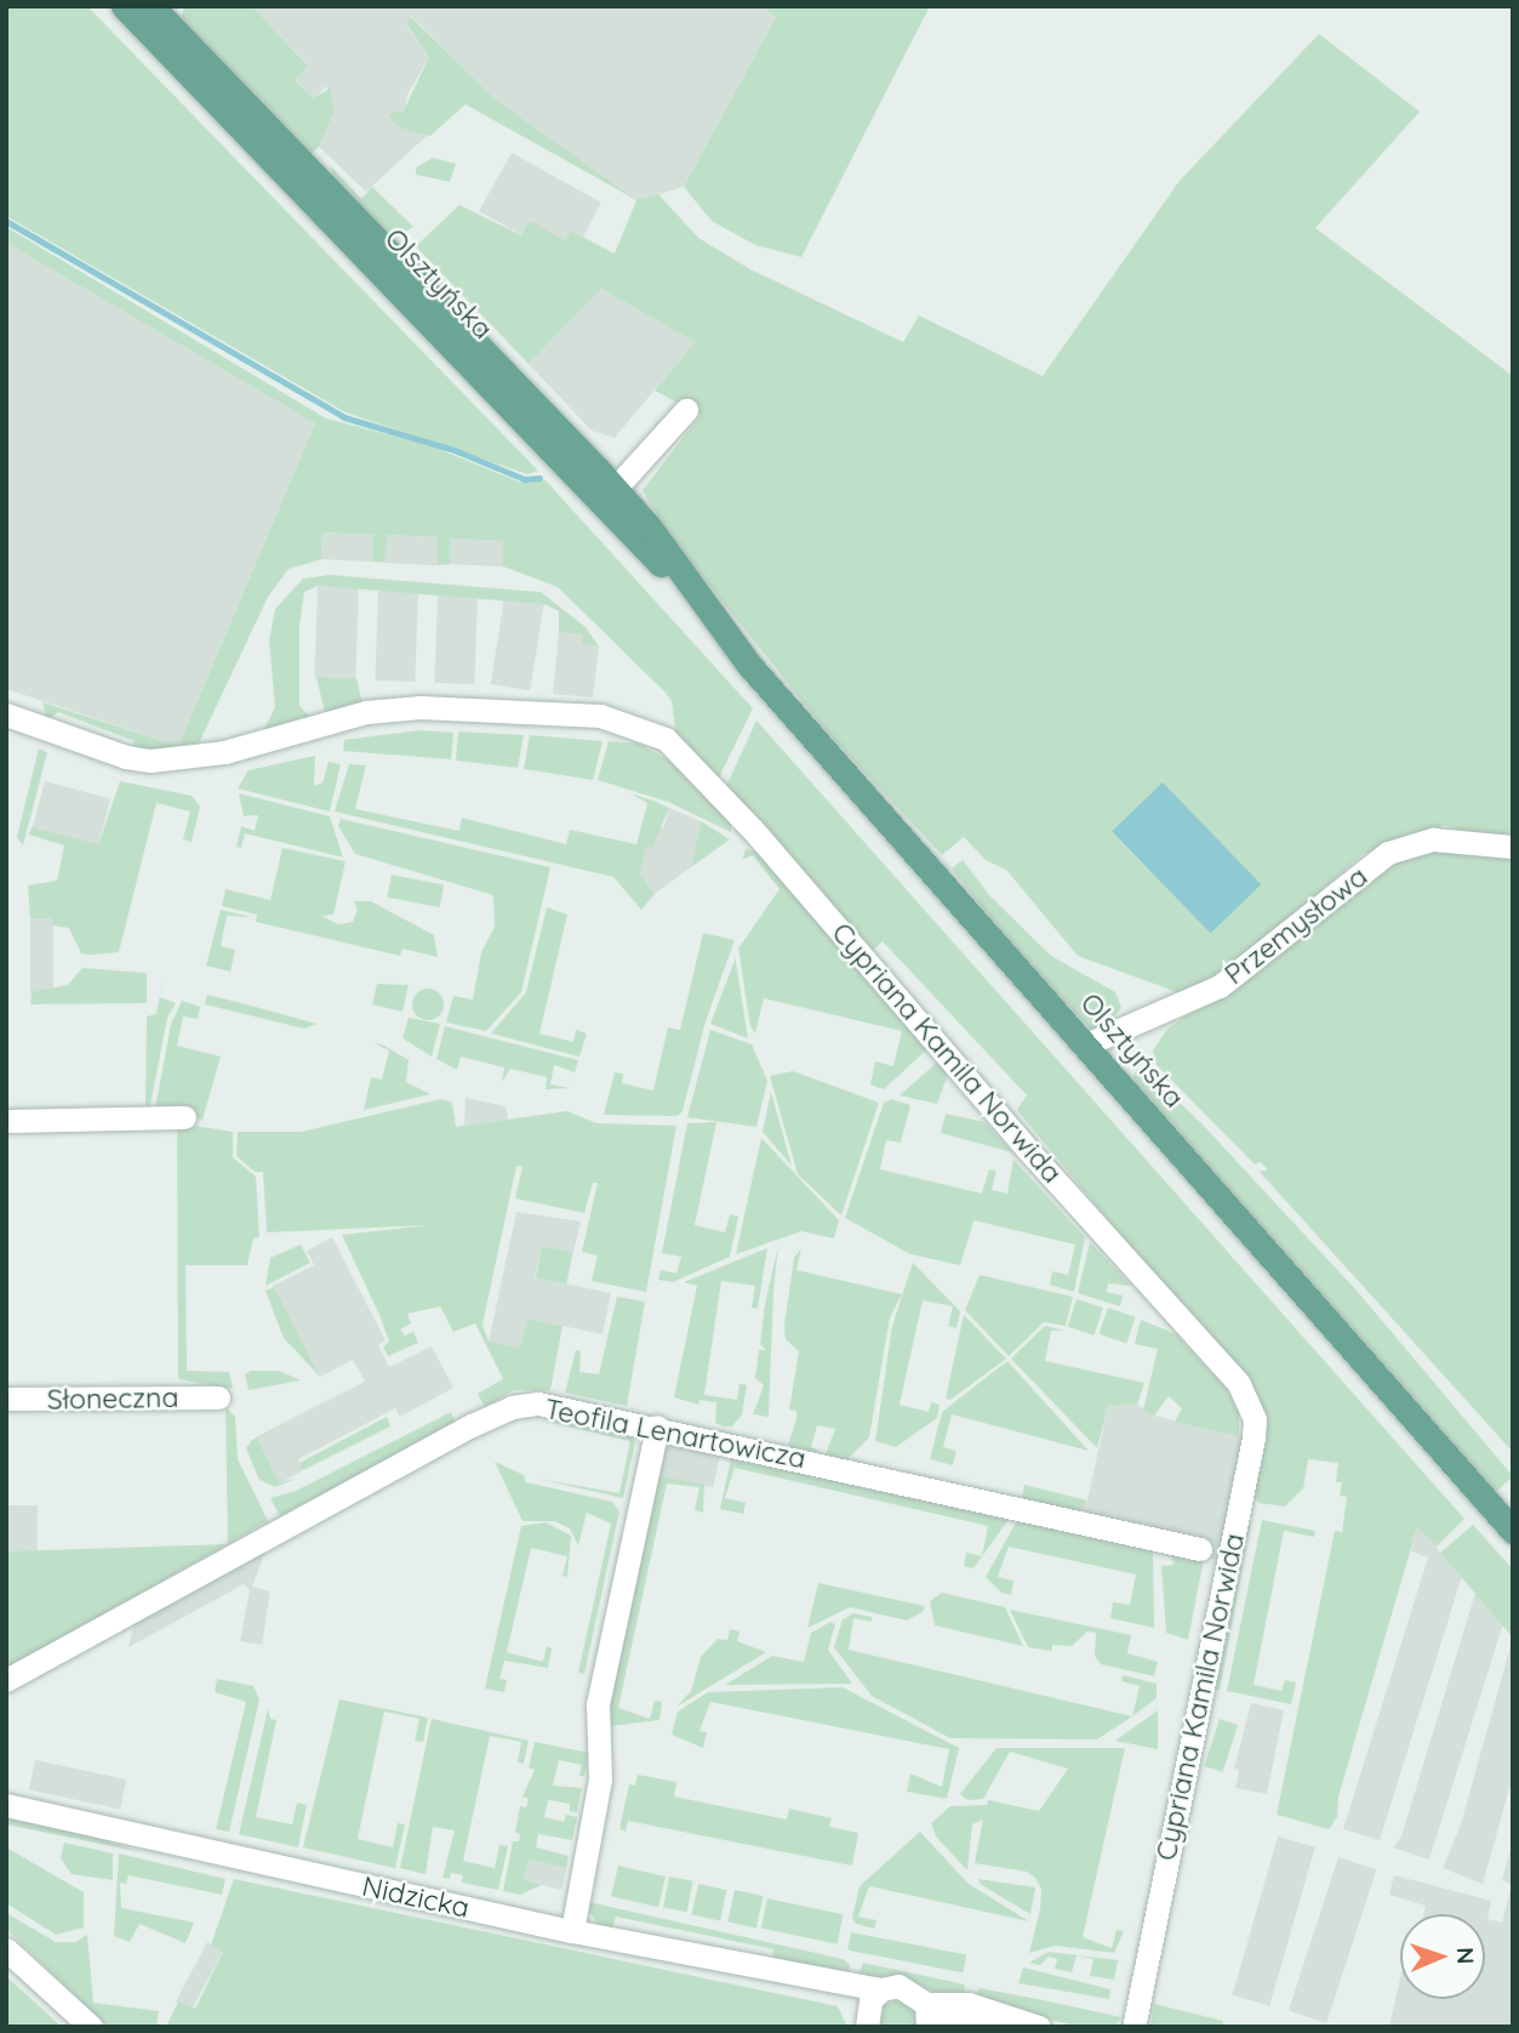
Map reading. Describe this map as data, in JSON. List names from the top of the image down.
{
  "streets": {
    "main road": ["Olsztyńska"],
    "street": [
      "Przemysłowa",
      "Cypriana Kamila Norwida",
      "Słoneczna",
      "Teofila Lenartowicza",
      "Nidzicka"
    ]
  },
  "crossings": [
    ["Olsztyńska", "Przemysłowa"]
  ],
  "north": "right"
}
